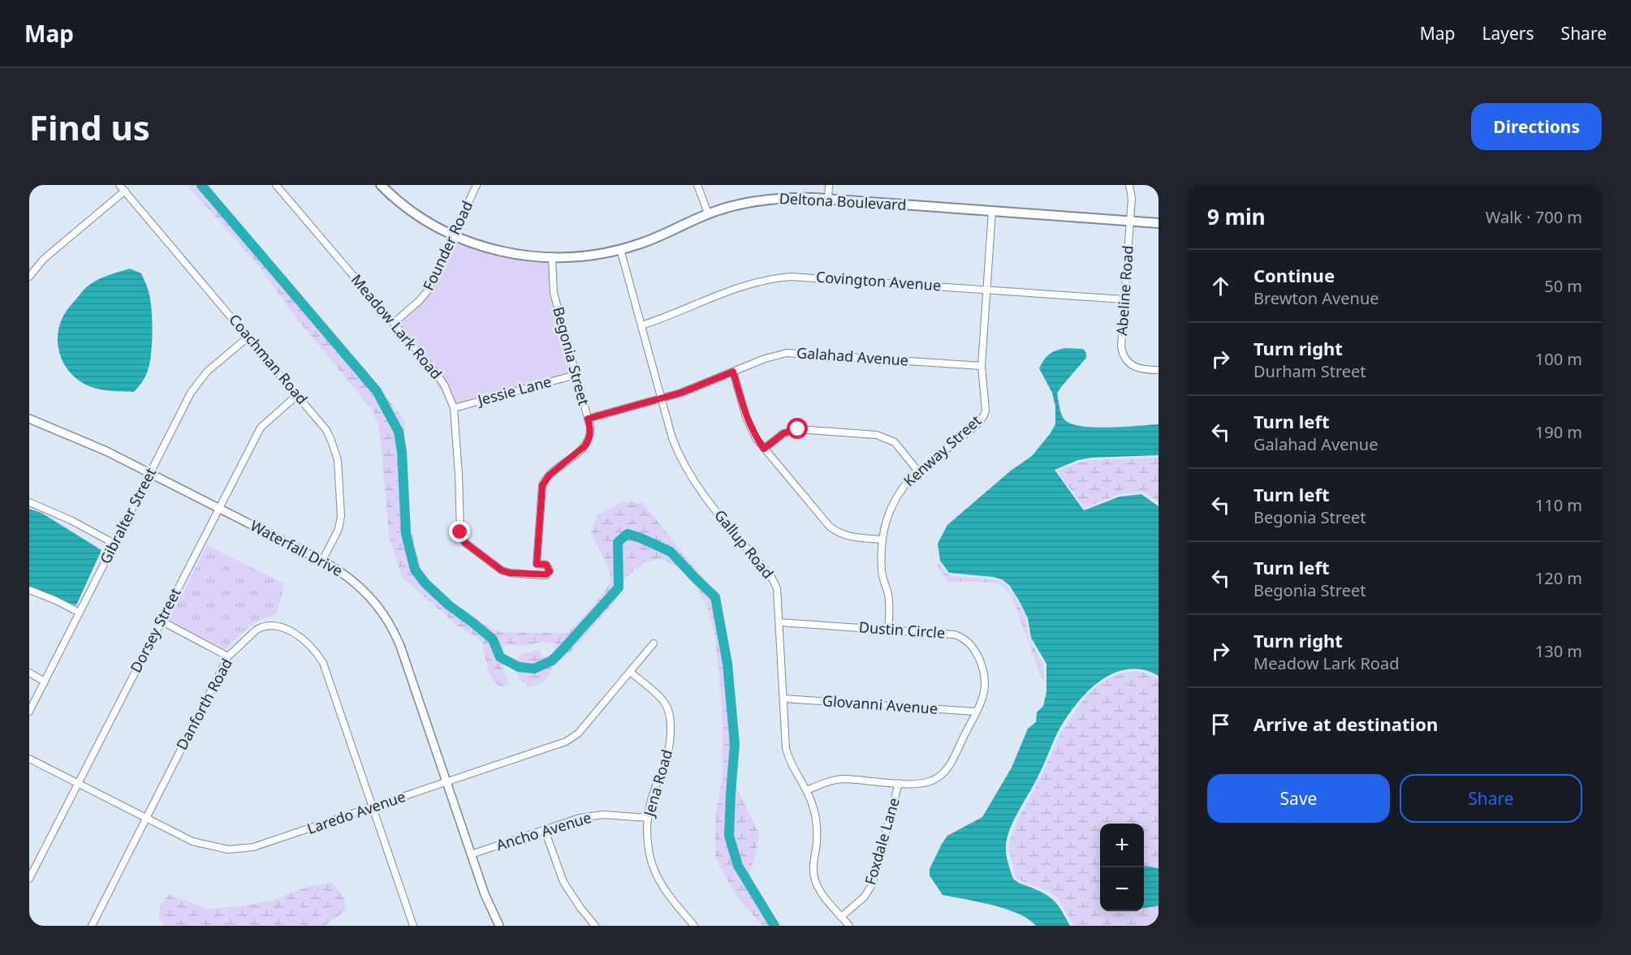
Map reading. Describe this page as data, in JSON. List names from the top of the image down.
{
  "streets": {
    "main road": ["Deltona Boulevard"],
    "street": [
      "Founder Road",
      "Covington Avenue",
      "Abeline Road",
      "Meadow Lark Road",
      "Begonia Street",
      "Galahad Avenue",
      "Coachman Road",
      "Jessie Lane",
      "Kenway Street",
      "Gibralter Street",
      "Gallup Road",
      "Waterfall Drive",
      "Dorsey Street",
      "Dustin Circle",
      "Danforth Road",
      "Glovanni Avenue",
      "Jena Road",
      "Laredo Avenue",
      "Ancho Avenue",
      "Foxdale Lane"
    ]
  },
  "crossings": [
    ["Deltona Boulevard", "Founder Road"],
    ["Deltona Boulevard", "Abeline Road"],
    ["Deltona Boulevard", "Begonia Street"],
    ["Deltona Boulevard", "Kenway Street"],
    ["Deltona Boulevard", "Gallup Road"],
    ["Founder Road", "Meadow Lark Road"],
    ["Covington Avenue", "Abeline Road"],
    ["Covington Avenue", "Kenway Street"],
    ["Covington Avenue", "Gallup Road"],
    ["Meadow Lark Road", "Begonia Street"],
    ["Meadow Lark Road", "Jessie Lane"],
    ["Begonia Street", "Galahad Avenue"],
    ["Begonia Street", "Jessie Lane"],
    ["Galahad Avenue", "Kenway Street"],
    ["Galahad Avenue", "Gallup Road"],
    ["Coachman Road", "Gibralter Street"],
    ["Coachman Road", "Waterfall Drive"],
    ["Coachman Road", "Dorsey Street"],
    ["Kenway Street", "Dustin Circle"],
    ["Gibralter Street", "Waterfall Drive"],
    ["Gallup Road", "Dustin Circle"],
    ["Gallup Road", "Glovanni Avenue"],
    ["Gallup Road", "Foxdale Lane"],
    ["Waterfall Drive", "Dorsey Street"],
    ["Waterfall Drive", "Laredo Avenue"],
    ["Waterfall Drive", "Ancho Avenue"],
    ["Dorsey Street", "Laredo Avenue"],
    ["Dustin Circle", "Glovanni Avenue"],
    ["Dustin Circle", "Foxdale Lane"],
    ["Danforth Road", "Laredo Avenue"],
    ["Jena Road", "Laredo Avenue"],
    ["Jena Road", "Ancho Avenue"]
  ],
  "page": {
    "header": "Map",
    "nav": ["Map", "Layers", "Share"],
    "buttons": [
      "Directions",
      ["Save", "Share"]
    ],
    "title": "Find us",
    "heading": ["9 min", "Walk · 700 m"],
    "list": [
      ["Continue", "Brewton Avenue", "50 m"],
      ["Turn right", "Durham Street", "100 m"],
      ["Turn left", "Galahad Avenue", "190 m"],
      ["Turn left", "Begonia Street", "110 m"],
      ["Turn left", "Begonia Street", "120 m"],
      ["Turn right", "Meadow Lark Road", "130 m"],
      "Arrive at destination"
    ],
    "map_buttons": ["+", "−"]
  }
}
